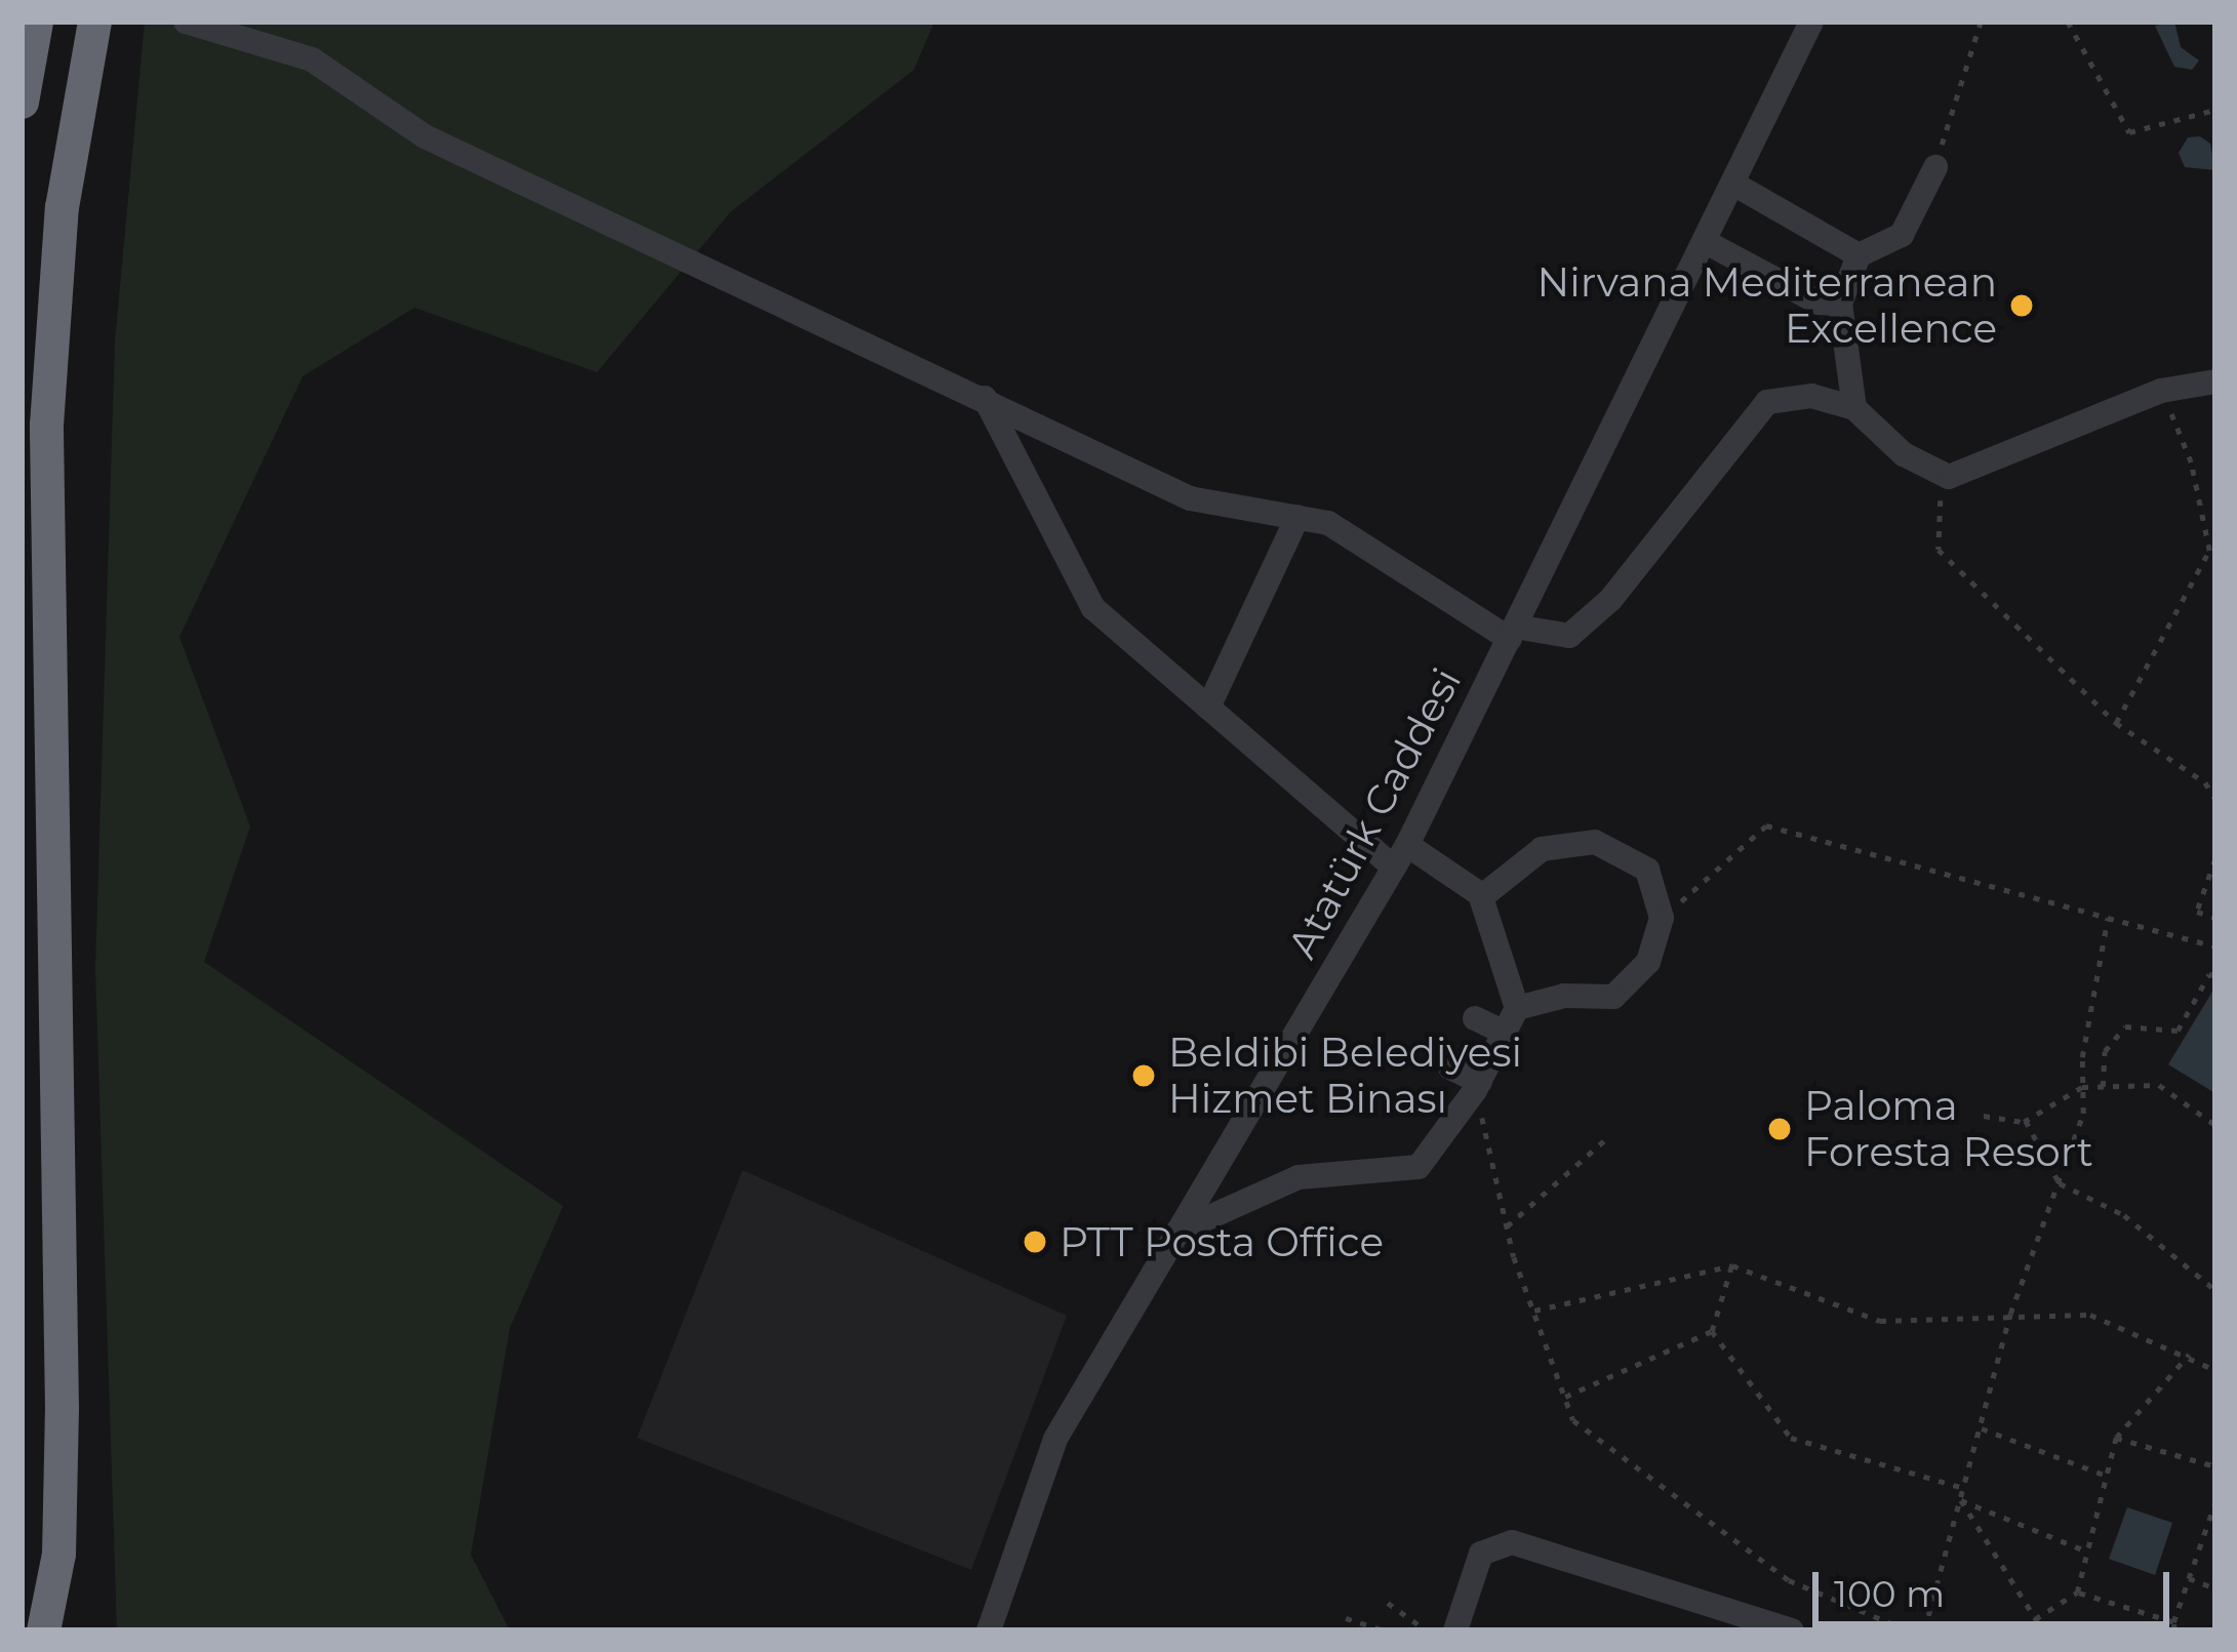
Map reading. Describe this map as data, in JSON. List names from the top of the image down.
{
  "streets": {
    "street": ["Atatürk Caddesi"]
  },
  "places": [
    "Nirvana Mediterranean Excellence",
    "Beldibi Belediyesi Hizmet Binası",
    "Paloma Foresta Resort",
    "PTT Posta Office"
  ],
  "scale_bar": "100 m"
}
